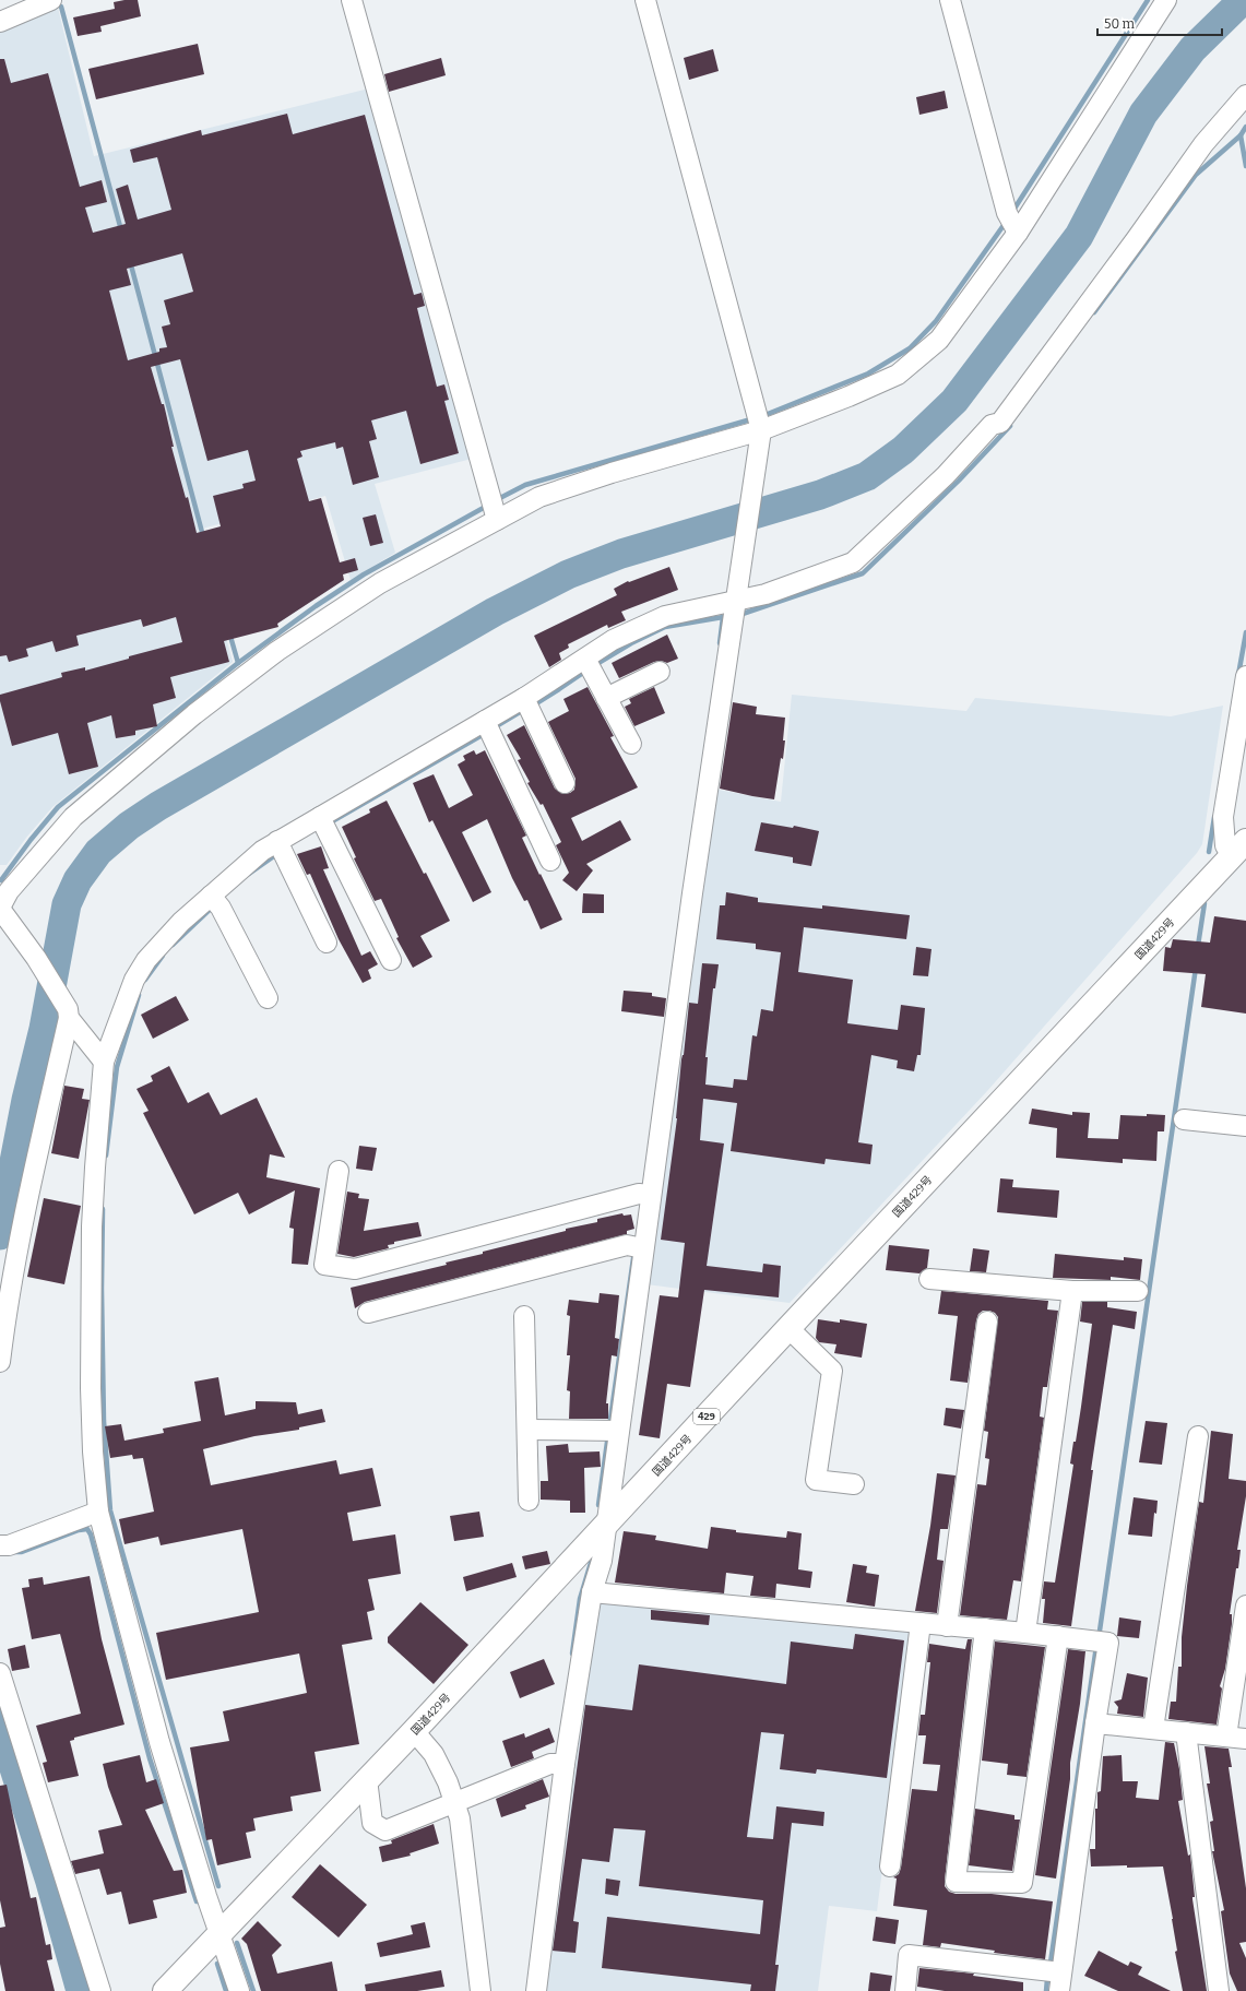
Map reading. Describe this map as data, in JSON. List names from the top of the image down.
{
  "streets": {
    "highway": ["国道429号", "429"]
  },
  "scale_bar": "50 m"
}
